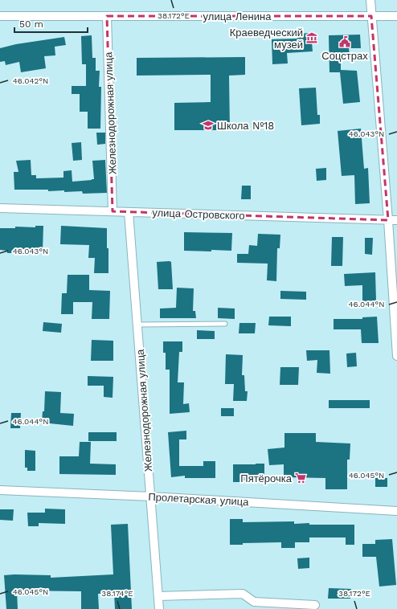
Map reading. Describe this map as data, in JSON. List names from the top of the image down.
{
  "streets": {
    "street": [
      "улица Ленина",
      "Железнодорожная улица",
      "улица Островского",
      "Пролетарская улица"
    ]
  },
  "crossings": [
    ["улица Ленина", "Железнодорожная улица"],
    ["Железнодорожная улица", "улица Островского"],
    ["Железнодорожная улица", "Пролетарская улица"]
  ],
  "places": {
    "museum": ["Краеведческий музей"],
    "public building": ["Соцстрах"],
    "school or university": ["Школа №18"],
    "supermarket": ["Пятёрочка"]
  },
  "scale_bar": "50 m",
  "coordinates": [
    "38.172°E",
    "46.042°N",
    "46.043°N",
    "46.044°N",
    "46.045°N",
    "38.174°E"
  ]
}
